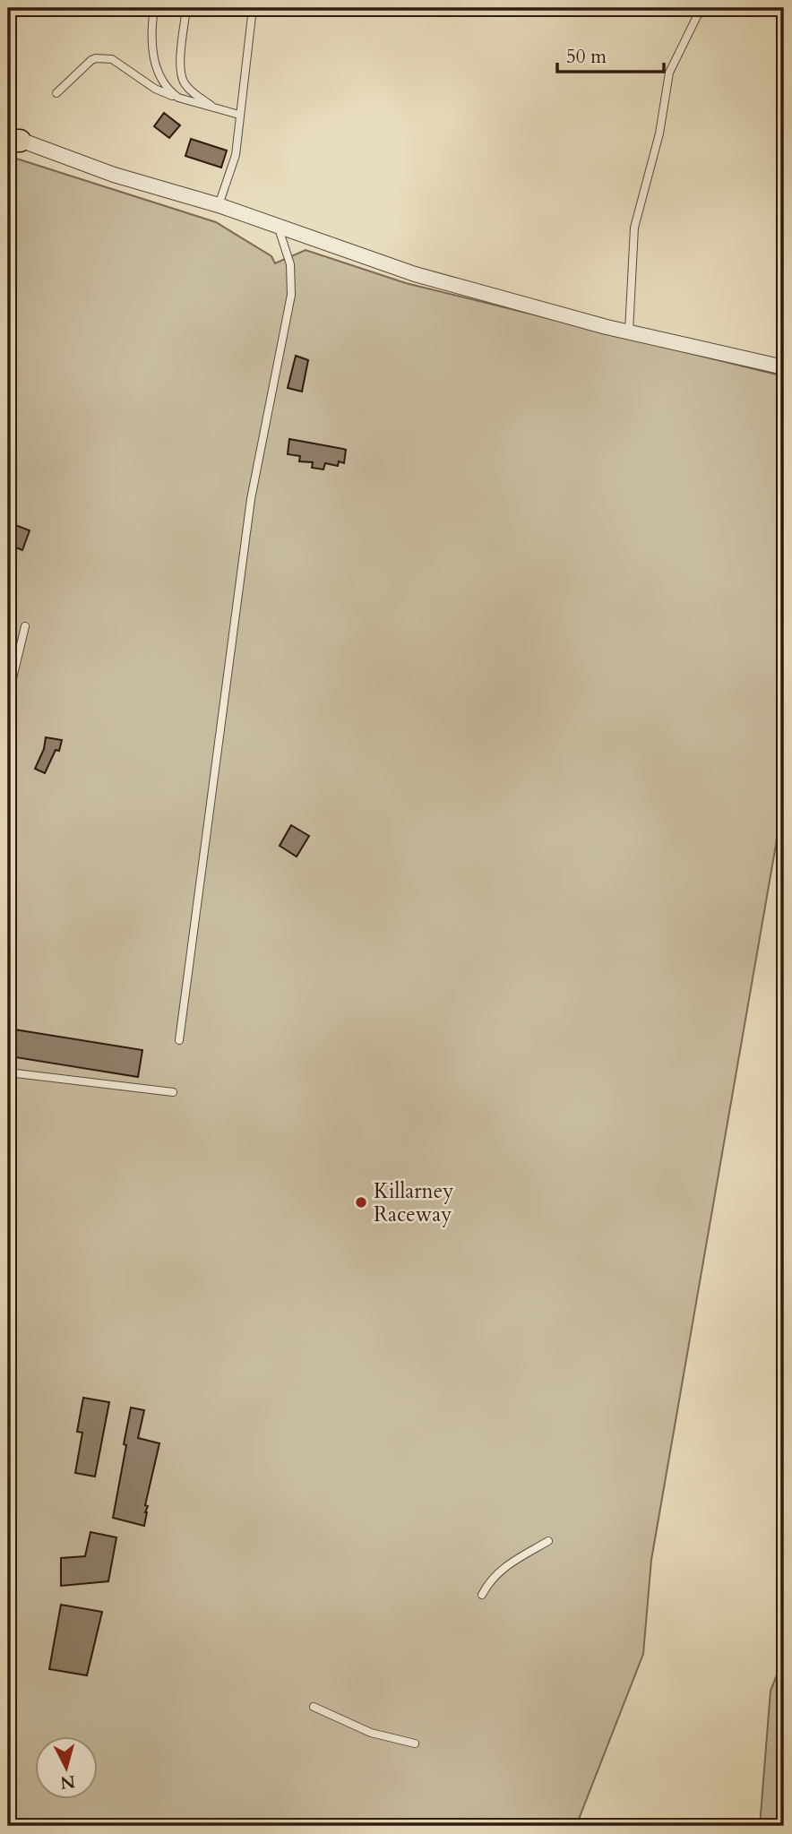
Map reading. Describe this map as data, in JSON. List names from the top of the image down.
{
  "places": ["Killarney Raceway"],
  "scale_bar": "50 m",
  "north": "bottom"
}
